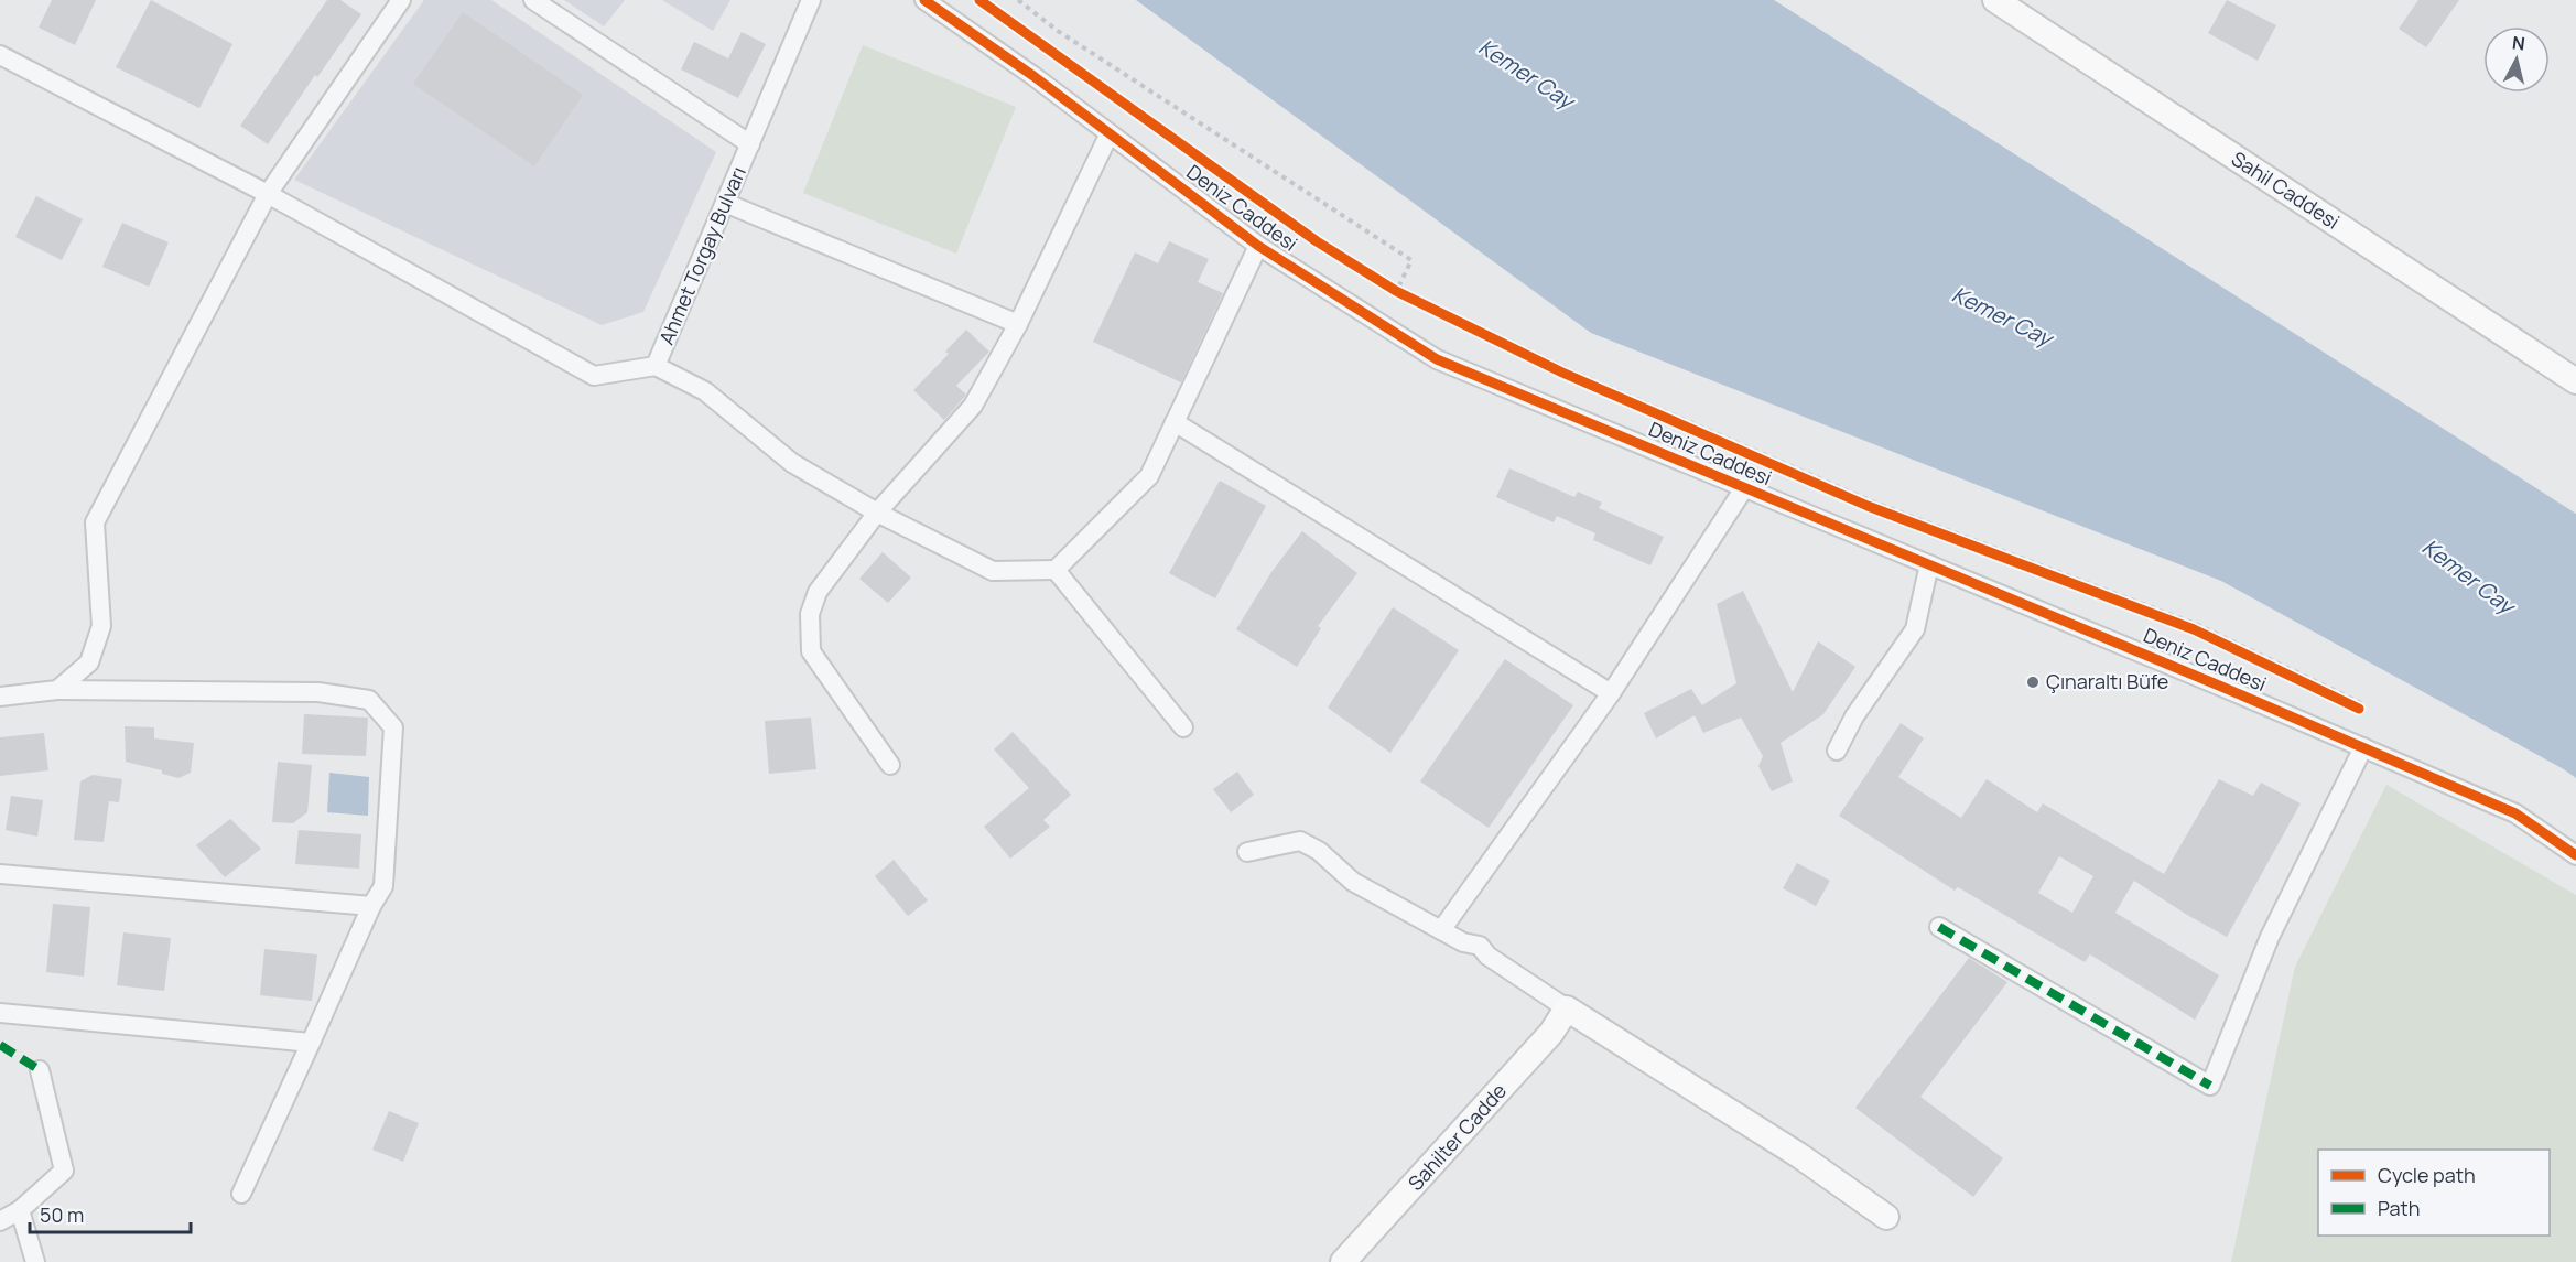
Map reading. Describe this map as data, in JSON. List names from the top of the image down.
{
  "streets": {
    "street": [
      "Sahil Caddesi",
      "Deniz Caddesi",
      "Ahmet Torgay Bulvarı",
      "Sahilter Cadde"
    ]
  },
  "water": ["Kemer Cay"],
  "places": ["Çınaraltı Büfe"],
  "legend": ["Cycle path", "Path"],
  "scale_bar": "50 m",
  "north": "top"
}
